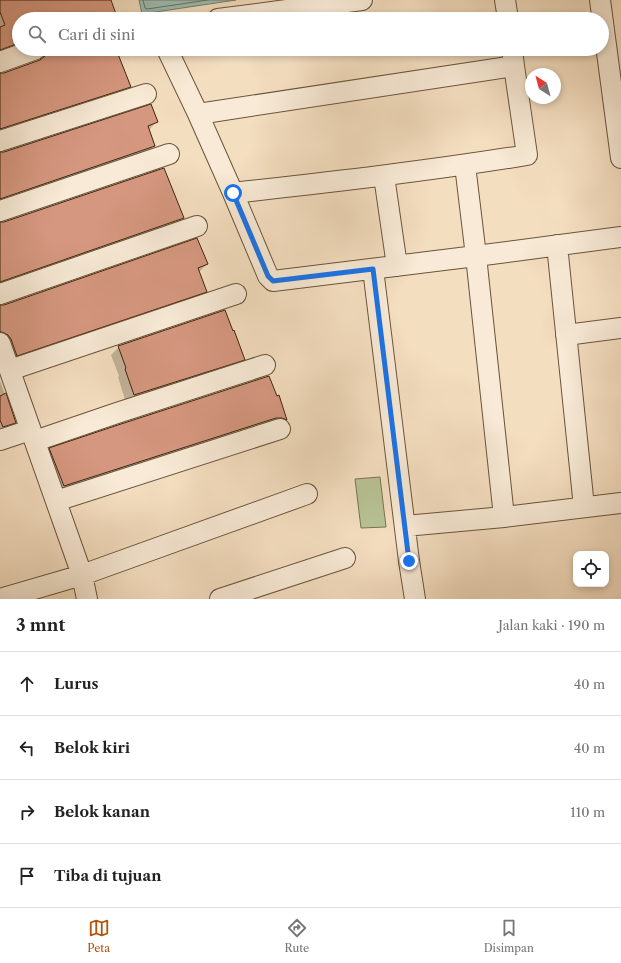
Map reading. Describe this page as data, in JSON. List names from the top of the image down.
{
  "north": "top left",
  "page": {
    "search": "Cari di sini",
    "heading": ["3 mnt", "Jalan kaki · 190 m"],
    "list": [
      ["Lurus", "40 m"],
      ["Belok kiri", "40 m"],
      ["Belok kanan", "110 m"],
      "Tiba di tujuan"
    ],
    "nav": ["Peta", "Rute", "Disimpan"]
  }
}
